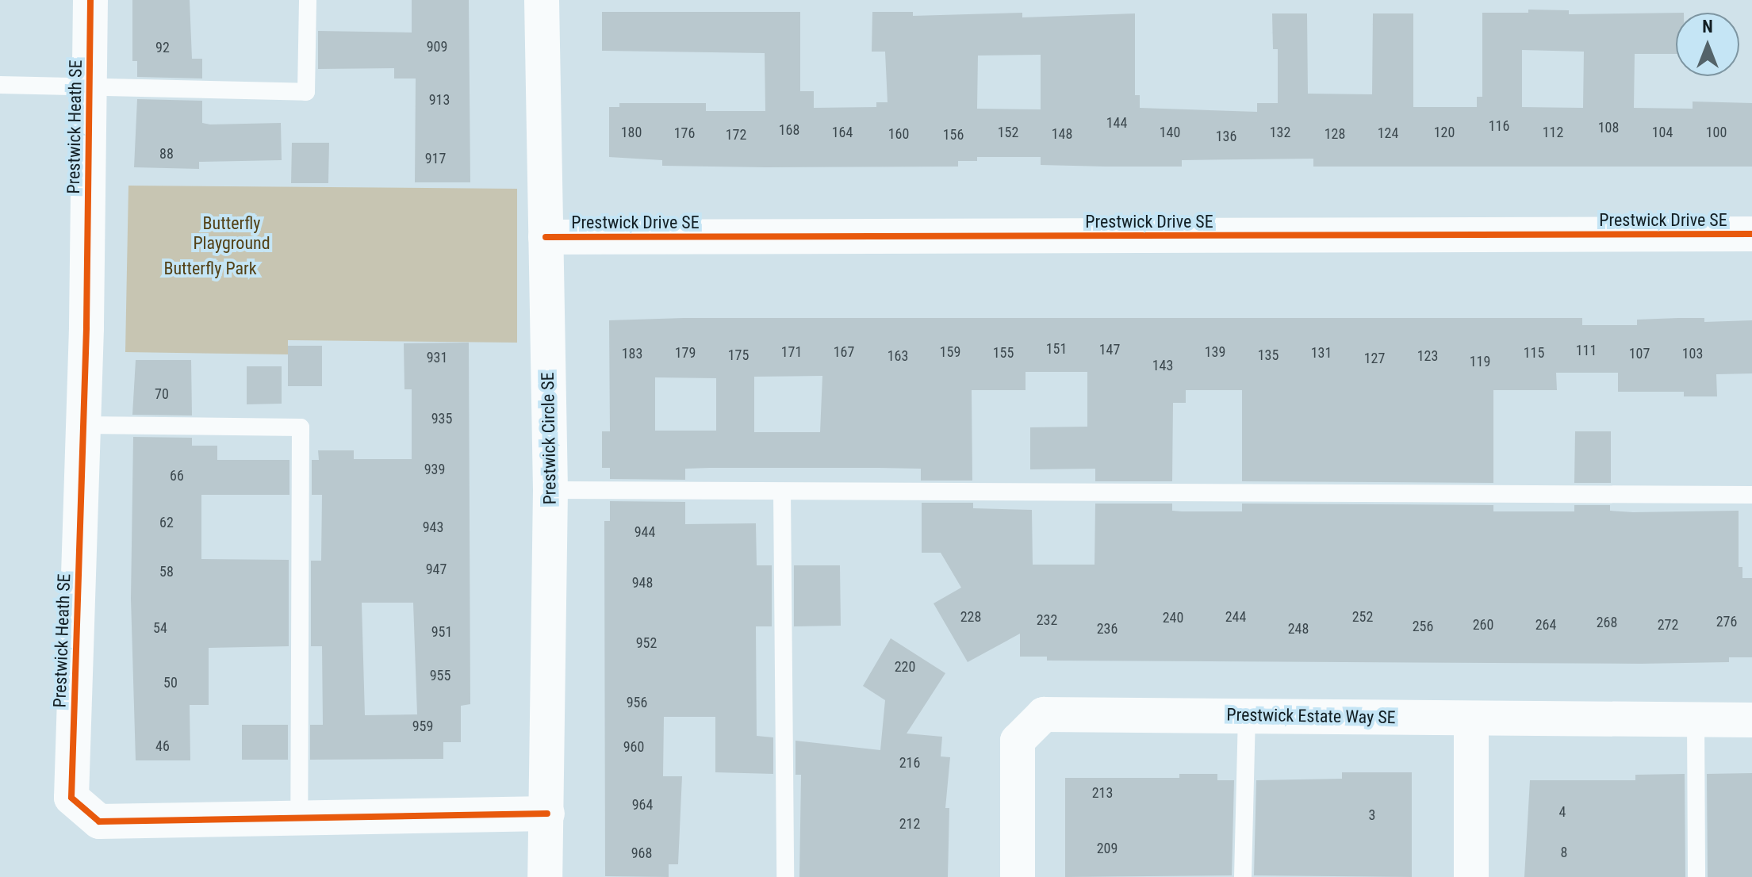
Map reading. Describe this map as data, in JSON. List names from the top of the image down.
{
  "streets": {
    "street": [
      "Prestwick Heath SE",
      "Prestwick Drive SE",
      "Prestwick Circle SE",
      "Prestwick Estate Way SE"
    ]
  },
  "crossings": [
    ["Prestwick Heath SE", "Prestwick Circle SE"],
    ["Prestwick Drive SE", "Prestwick Circle SE"]
  ],
  "parks": ["Butterfly Playground", "Butterfly Park"],
  "house_numbers": [
    "909",
    "92",
    "913",
    "144",
    "116",
    "108",
    "168",
    "180",
    "164",
    "152",
    "140",
    "132",
    "120",
    "112",
    "104",
    "100",
    "176",
    "124",
    "160",
    "148",
    "128",
    "172",
    "156",
    "136",
    "88",
    "917",
    "151",
    "147",
    "111",
    "171",
    "167",
    "159",
    "139",
    "179",
    "155",
    "131",
    "115",
    "183",
    "107",
    "103",
    "175",
    "135",
    "163",
    "123",
    "931",
    "127",
    "119",
    "143",
    "70",
    "935",
    "939",
    "66",
    "62",
    "943",
    "944",
    "947",
    "58",
    "948",
    "228",
    "244",
    "252",
    "240",
    "232",
    "276",
    "268",
    "260",
    "264",
    "272",
    "256",
    "54",
    "236",
    "248",
    "951",
    "952",
    "220",
    "955",
    "50",
    "956",
    "959",
    "46",
    "960",
    "216",
    "213",
    "964",
    "4",
    "3",
    "212",
    "209",
    "8",
    "968"
  ],
  "north": "top"
}
